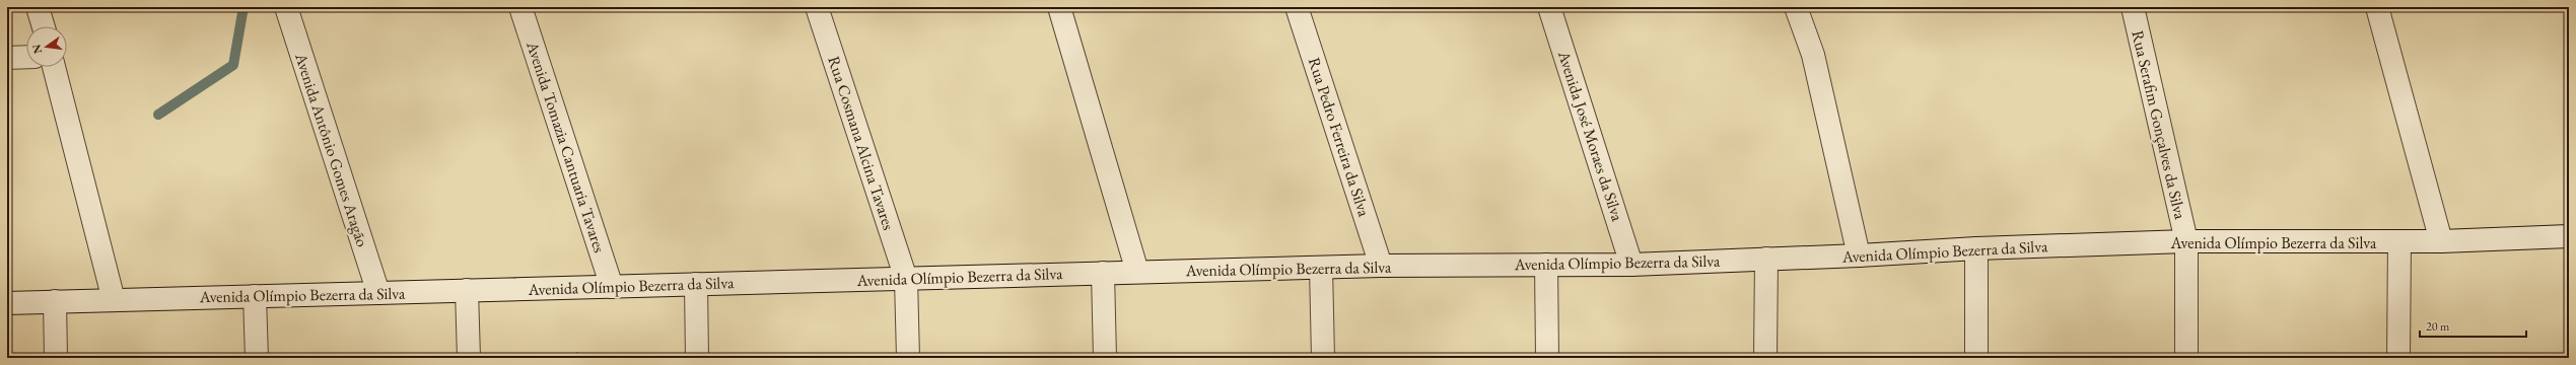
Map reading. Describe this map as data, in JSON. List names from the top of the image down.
{
  "streets": {
    "street": [
      "Rua Serafim Gonçalves da Silva",
      "Avenida José Moraes da Silva",
      "Rua Pedro Ferreira da Silva",
      "Rua Cosmana Alcina Tavares",
      "Avenida Tomazia Cantuaria Tavares",
      "Avenida Antônio Gomes Aragão",
      "Avenida Olímpio Bezerra da Silva"
    ]
  },
  "crossings": [
    ["Rua Serafim Gonçalves da Silva", "Avenida Olímpio Bezerra da Silva"],
    ["Avenida José Moraes da Silva", "Avenida Olímpio Bezerra da Silva"],
    ["Rua Pedro Ferreira da Silva", "Avenida Olímpio Bezerra da Silva"],
    ["Rua Cosmana Alcina Tavares", "Avenida Olímpio Bezerra da Silva"],
    ["Avenida Tomazia Cantuaria Tavares", "Avenida Olímpio Bezerra da Silva"],
    ["Avenida Antônio Gomes Aragão", "Avenida Olímpio Bezerra da Silva"]
  ],
  "scale_bar": "20 m",
  "north": "left"
}
